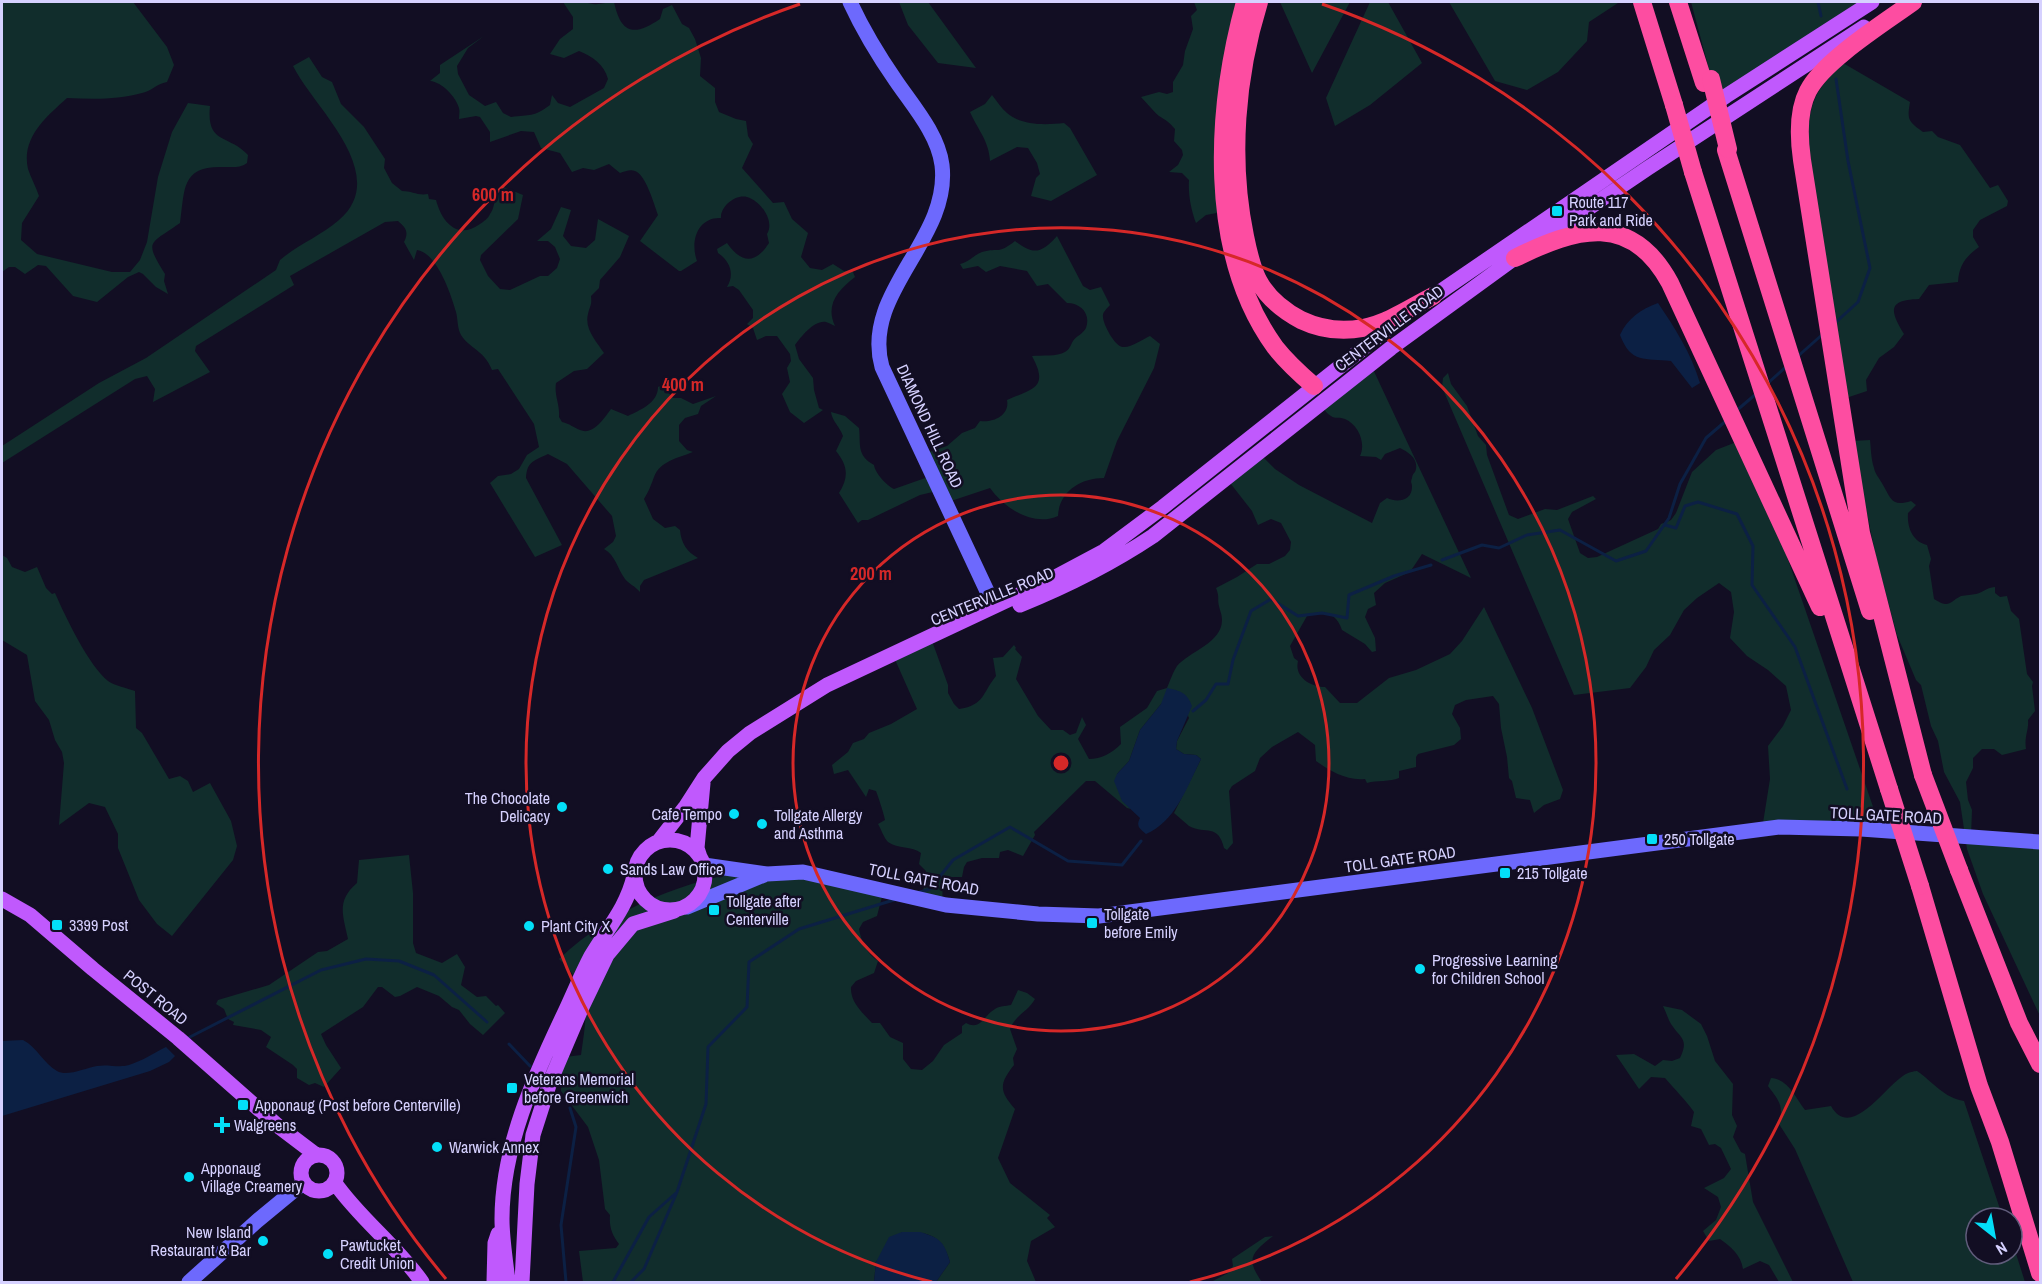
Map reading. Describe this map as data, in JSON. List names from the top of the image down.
{
  "streets": {
    "main road": [
      "CENTERVILLE ROAD",
      "DIAMOND HILL ROAD",
      "TOLL GATE ROAD",
      "POST ROAD"
    ]
  },
  "crossings": [
    ["CENTERVILLE ROAD", "DIAMOND HILL ROAD"],
    ["CENTERVILLE ROAD", "TOLL GATE ROAD"]
  ],
  "places": {
    "transit": [
      "Route 117 Park and Ride",
      "250 Tollgate",
      "215 Tollgate",
      "Tollgate after Centerville",
      "Tollgate before Emily",
      "3399 Post",
      "Veterans Memorial before Greenwich",
      "Apponaug (Post before Centerville)"
    ],
    "other": [
      "The Chocolate Delicacy",
      "Cafe Tempo",
      "Tollgate Allergy and Asthma",
      "Sands Law Office",
      "Plant City X",
      "Progressive Learning for Children School",
      "Warwick Annex",
      "Apponaug Village Creamery",
      "New Island Restaurant & Bar",
      "Pawtucket Credit Union"
    ],
    "health": ["Walgreens"]
  },
  "north": "bottom right",
  "rings": ["600 m", "400 m", "200 m"]
}
